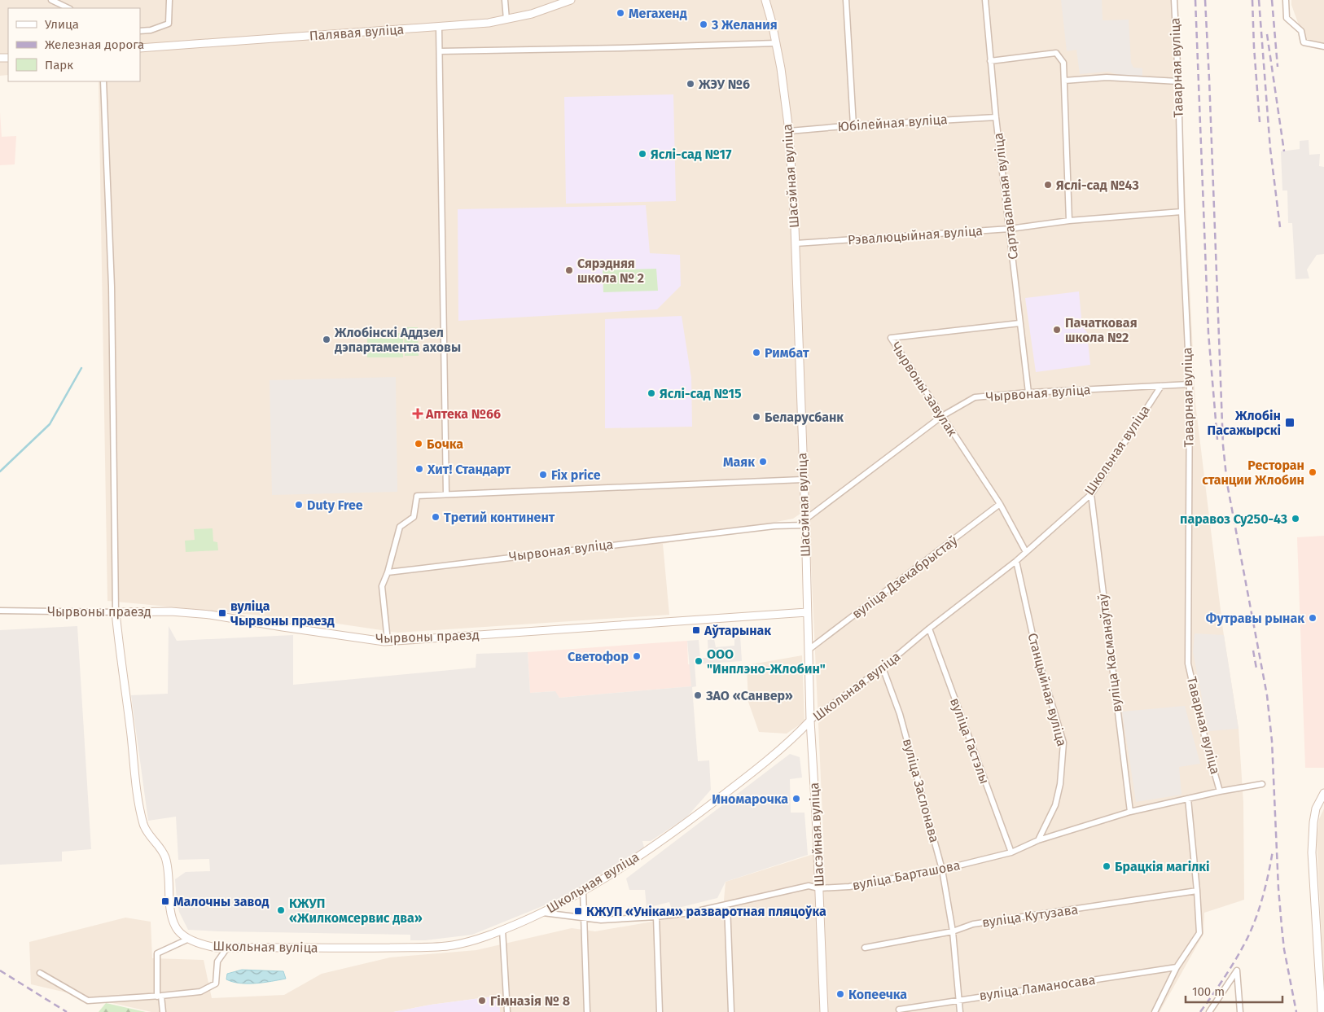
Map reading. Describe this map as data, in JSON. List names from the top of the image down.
{
  "streets": {
    "street": [
      "Палявая вуліца",
      "Таварная вуліца",
      "Юбілейная вуліца",
      "Шасэйная вуліца",
      "Сартавальная вуліца",
      "Рэвалюцыйная вуліца",
      "Чырвоны завулак",
      "Чырвоная вуліца",
      "Школьная вуліца",
      "вуліца Дзекабрыстаў",
      "Чырвоны праезд",
      "вуліца Касманаўтаў",
      "Станцыйная вуліца",
      "вуліца Гастэлы",
      "вуліца Заслонава",
      "вуліца Барташова",
      "вуліца Кутузава",
      "вуліца Ламаносава"
    ]
  },
  "crossings": [
    ["Таварная вуліца", "Рэвалюцыйная вуліца"],
    ["Таварная вуліца", "Чырвоная вуліца"],
    ["Таварная вуліца", "вуліца Барташова"],
    ["Юбілейная вуліца", "Шасэйная вуліца"],
    ["Юбілейная вуліца", "Сартавальная вуліца"],
    ["Шасэйная вуліца", "Рэвалюцыйная вуліца"],
    ["Шасэйная вуліца", "Чырвоная вуліца"],
    ["Шасэйная вуліца", "Школьная вуліца"],
    ["Шасэйная вуліца", "вуліца Дзекабрыстаў"],
    ["Шасэйная вуліца", "Чырвоны праезд"],
    ["Шасэйная вуліца", "вуліца Барташова"],
    ["Сартавальная вуліца", "Рэвалюцыйная вуліца"],
    ["Сартавальная вуліца", "Чырвоны завулак"],
    ["Сартавальная вуліца", "Чырвоная вуліца"],
    ["Чырвоны завулак", "Чырвоная вуліца"],
    ["Чырвоны завулак", "Школьная вуліца"],
    ["Чырвоны завулак", "вуліца Дзекабрыстаў"],
    ["Чырвоная вуліца", "Школьная вуліца"],
    ["Школьная вуліца", "Чырвоны праезд"],
    ["Школьная вуліца", "вуліца Касманаўтаў"],
    ["Школьная вуліца", "Станцыйная вуліца"],
    ["Школьная вуліца", "вуліца Гастэлы"],
    ["Школьная вуліца", "вуліца Заслонава"],
    ["Школьная вуліца", "вуліца Барташова"],
    ["вуліца Касманаўтаў", "вуліца Барташова"],
    ["Станцыйная вуліца", "вуліца Барташова"],
    ["вуліца Гастэлы", "вуліца Барташова"],
    ["вуліца Заслонава", "вуліца Барташова"],
    ["вуліца Заслонава", "вуліца Кутузава"],
    ["вуліца Заслонава", "вуліца Ламаносава"]
  ],
  "places": {
    "other": [
      "Мегахенд",
      "3 Желания",
      "ЖЭУ №6",
      "Яслі-сад №17",
      "Яслі-сад №43",
      "Сярэдняя школа № 2",
      "Пачатковая школа №2",
      "Жлобінскі Аддзел дэпартамента аховы",
      "Римбат",
      "Яслі-сад №15",
      "Беларусбанк",
      "Бочка",
      "Маяк",
      "Хит! Стандарт",
      "Ресторан станции Жлобин",
      "Fix price",
      "Duty Free",
      "Третий континент",
      "паравоз Су250-43",
      "Футравы рынак",
      "Светофор",
      "ООО \"Инплэно-Жлобин\"",
      "ЗАО «Санвер»",
      "Иномарочка",
      "Брацкія магілкі",
      "КЖУП «Жилкомсервис два»",
      "Копеечка",
      "Гімназія № 8"
    ],
    "health": ["Аптека №66"],
    "transit": [
      "Жлобін Пасажырскі",
      "вуліца Чырвоны праезд",
      "Аўтарынак",
      "Малочны завод",
      "КЖУП «Унікам» разваротная пляцоўка"
    ]
  },
  "legend": ["Улица", "Железная дорога", "Парк"],
  "scale_bar": "100 m"
}
